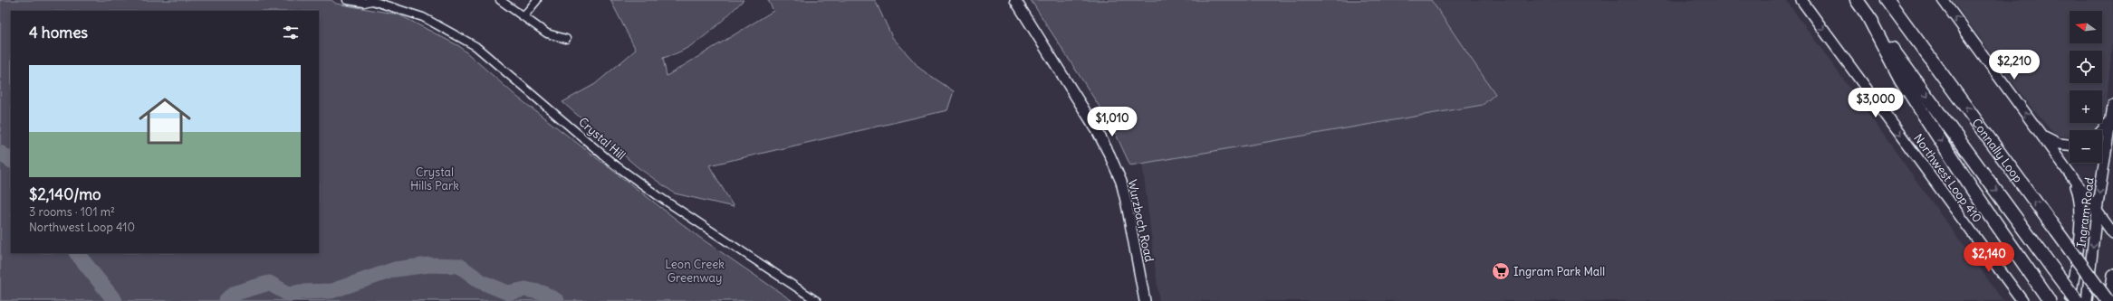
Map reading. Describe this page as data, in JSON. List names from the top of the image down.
{
  "streets": {
    "highway": ["Connally Loop"],
    "main road": ["Northwest Loop 410", "Ingram Road", "Wurzbach Road"],
    "street": ["Crystal Hill"]
  },
  "one_way": ["Northwest Loop 410"],
  "parks": ["Crystal Hills Park", "Leon Creek Greenway"],
  "places": {
    "supermarket": ["Ingram Park Mall"]
  },
  "north": "left",
  "page": {
    "map_buttons": ["+", "−"],
    "heading": "4 homes",
    "price": [
      "$2,210",
      "$3,000",
      "$1,010",
      "$2,140"
    ],
    "list": [
      {
        "name": "$2,140/mo",
        "note": "3 rooms · 101 m² · Northwest Loop 410"
      }
    ]
  }
}
